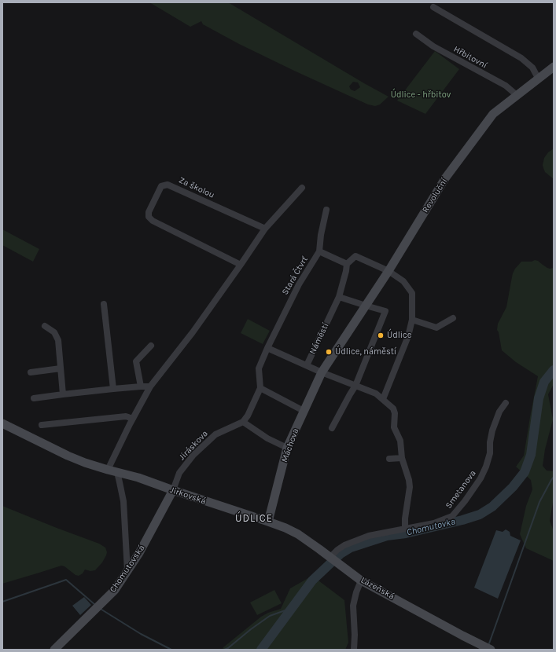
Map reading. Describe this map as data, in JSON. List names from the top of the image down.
{
  "streets": {
    "street": [
      "Hřbitovní",
      "Za školou",
      "Revoluční",
      "Stará Čtvrť",
      "Náměstí",
      "Jiráskova",
      "Máchova",
      "Smetanova",
      "Jirkovská",
      "Chomutovská",
      "Lázeňská"
    ]
  },
  "crossings": [
    ["Hřbitovní", "Revoluční"],
    ["Revoluční", "Náměstí"],
    ["Náměstí", "Máchova"],
    ["Náměstí", "Smetanova"],
    ["Jiráskova", "Jirkovská"],
    ["Jiráskova", "Chomutovská"],
    ["Máchova", "Jirkovská"],
    ["Máchova", "Lázeňská"],
    ["Smetanova", "Lázeňská"],
    ["Jirkovská", "Chomutovská"],
    ["Jirkovská", "Lázeňská"]
  ],
  "districts": ["ÚDLICE"],
  "water": ["Chomutovka"],
  "parks": ["Údlice - hřbitov"],
  "places": ["Údlice", "Údlice, náměstí"]
}
